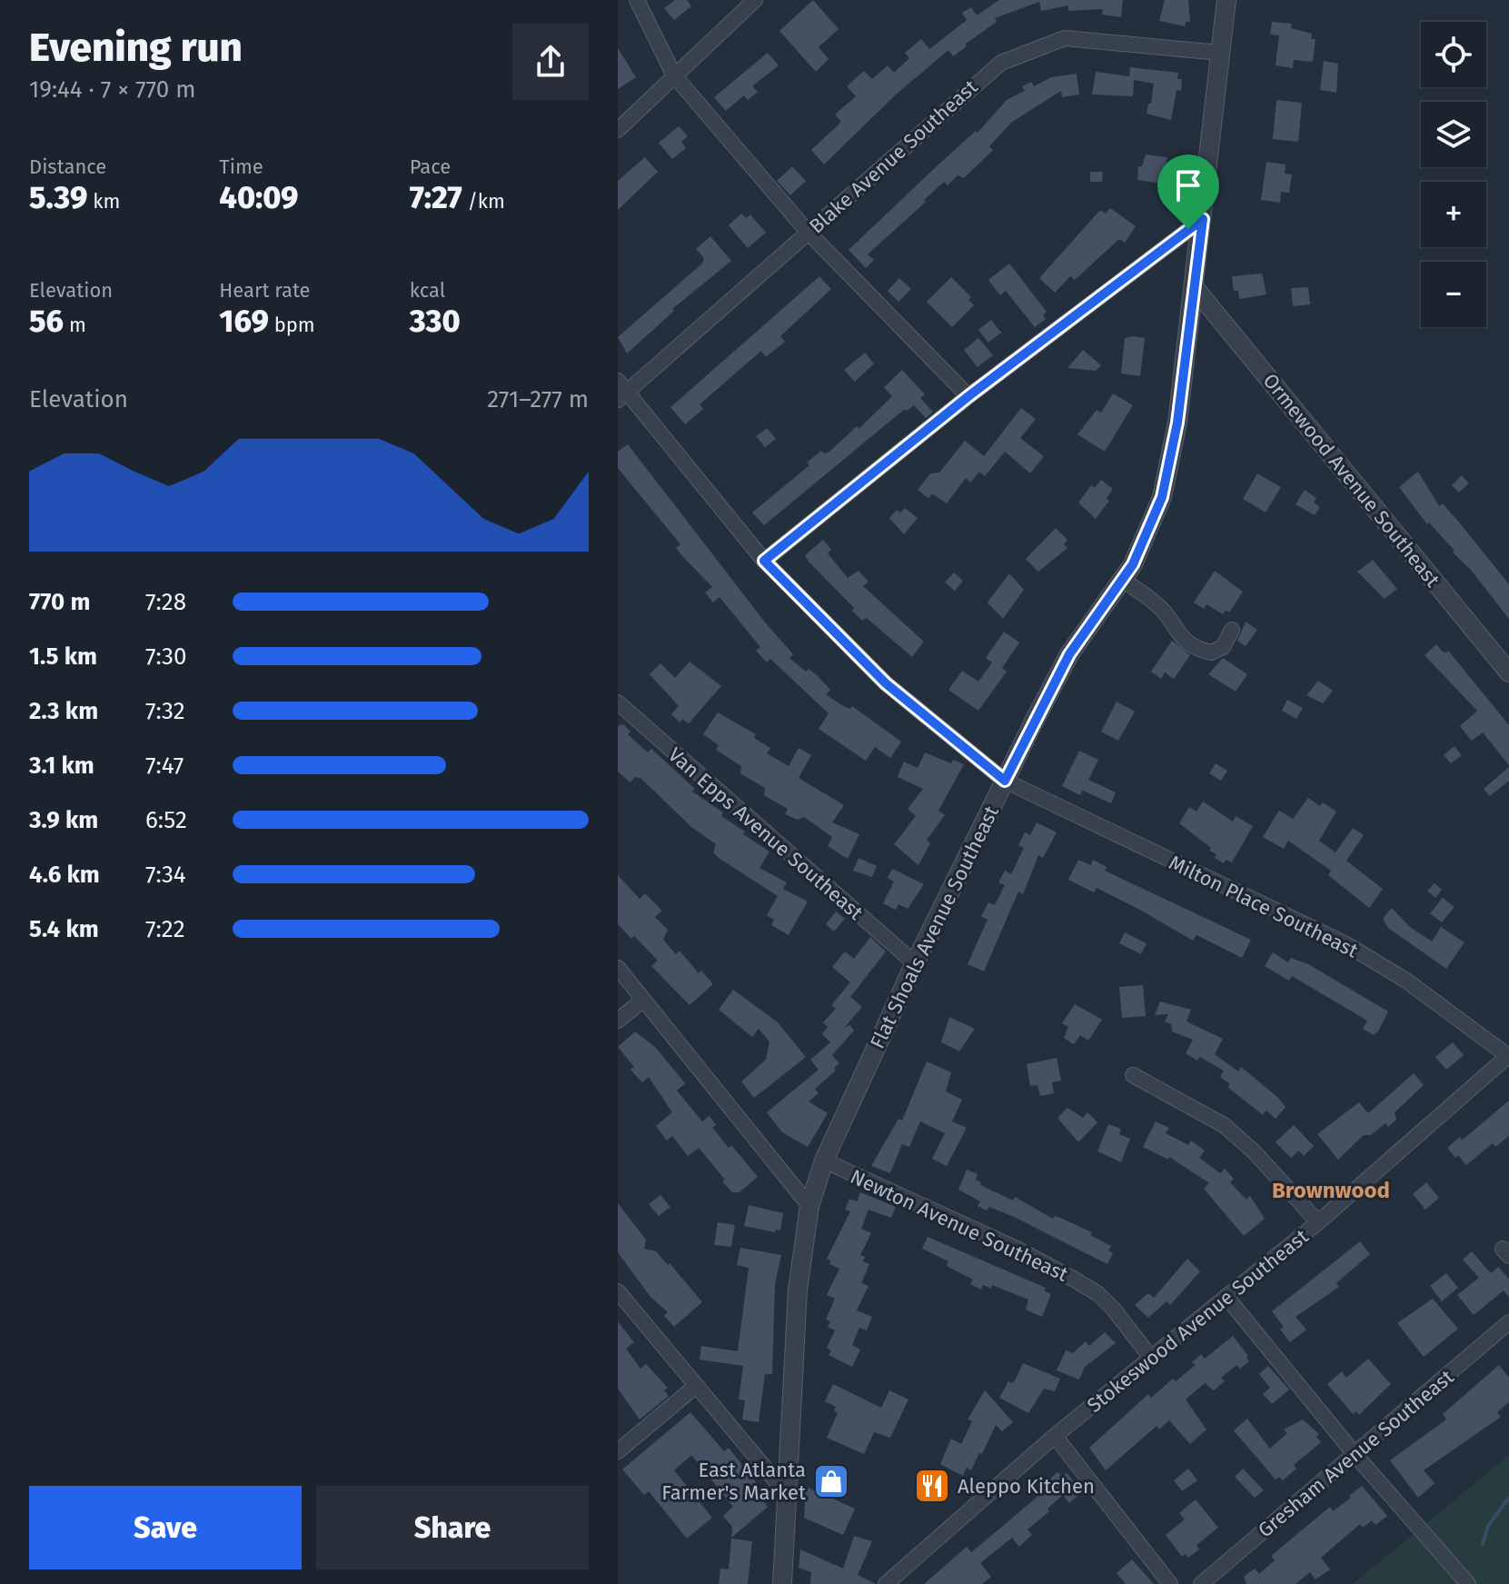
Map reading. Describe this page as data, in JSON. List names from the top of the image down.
{
  "streets": {
    "street": [
      "Blake Avenue Southeast",
      "Ormewood Avenue Southeast",
      "Van Epps Avenue Southeast",
      "Milton Place Southeast",
      "Flat Shoals Avenue Southeast",
      "Newton Avenue Southeast",
      "Stokeswood Avenue Southeast",
      "Gresham Avenue Southeast"
    ]
  },
  "crossings": [
    ["Blake Avenue Southeast", "Milton Place Southeast"],
    ["Blake Avenue Southeast", "Flat Shoals Avenue Southeast"],
    ["Ormewood Avenue Southeast", "Flat Shoals Avenue Southeast"],
    ["Van Epps Avenue Southeast", "Flat Shoals Avenue Southeast"],
    ["Milton Place Southeast", "Flat Shoals Avenue Southeast"],
    ["Milton Place Southeast", "Stokeswood Avenue Southeast"],
    ["Flat Shoals Avenue Southeast", "Newton Avenue Southeast"],
    ["Newton Avenue Southeast", "Stokeswood Avenue Southeast"]
  ],
  "districts": ["Brownwood"],
  "places": {
    "shop": ["East Atlanta Farmer's Market"],
    "restaurant": ["Aleppo Kitchen"]
  },
  "page": {
    "heading": ["Evening run", "19:44 · 7 × 770 m"],
    "map_buttons": ["+", "−"],
    "stats": [
      ["Distance", "5.39 km"],
      ["Time", "40:09"],
      ["Pace", "7:27 /km"],
      ["Elevation", "56 m"],
      ["Heart rate", "169 bpm"],
      ["kcal", "330"]
    ],
    "chart": ["Elevation", "271–277 m"],
    "list": [
      {
        "name": "770 m",
        "note": "7:28"
      },
      {
        "name": "1.5 km",
        "note": "7:30"
      },
      {
        "name": "2.3 km",
        "note": "7:32"
      },
      {
        "name": "3.1 km",
        "note": "7:47"
      },
      {
        "name": "3.9 km",
        "note": "6:52"
      },
      {
        "name": "4.6 km",
        "note": "7:34"
      },
      {
        "name": "5.4 km",
        "note": "7:22"
      }
    ],
    "buttons": ["Save", "Share"]
  }
}
